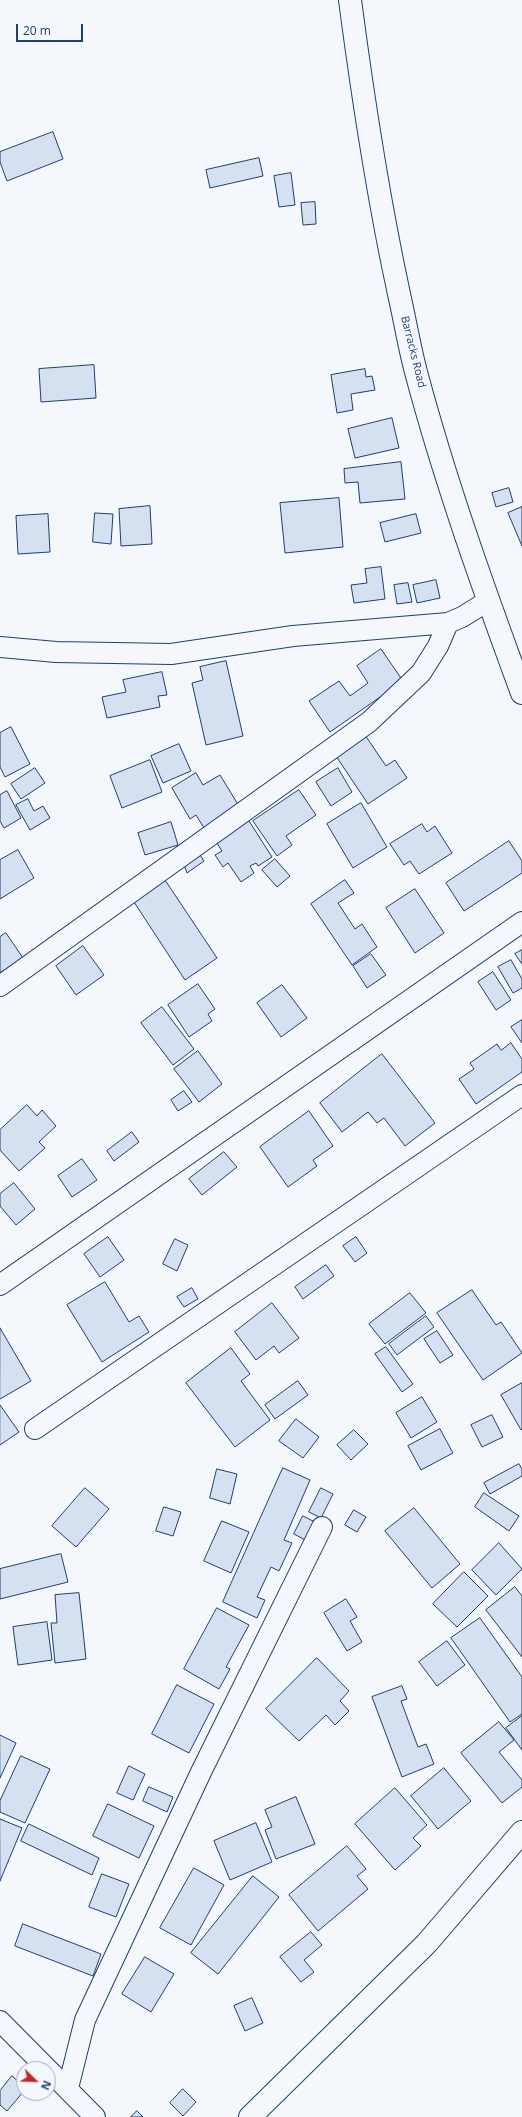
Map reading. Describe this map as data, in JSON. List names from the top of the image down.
{
  "streets": {
    "street": ["Barracks Road"]
  },
  "scale_bar": "20 m",
  "north": "bottom right"
}
